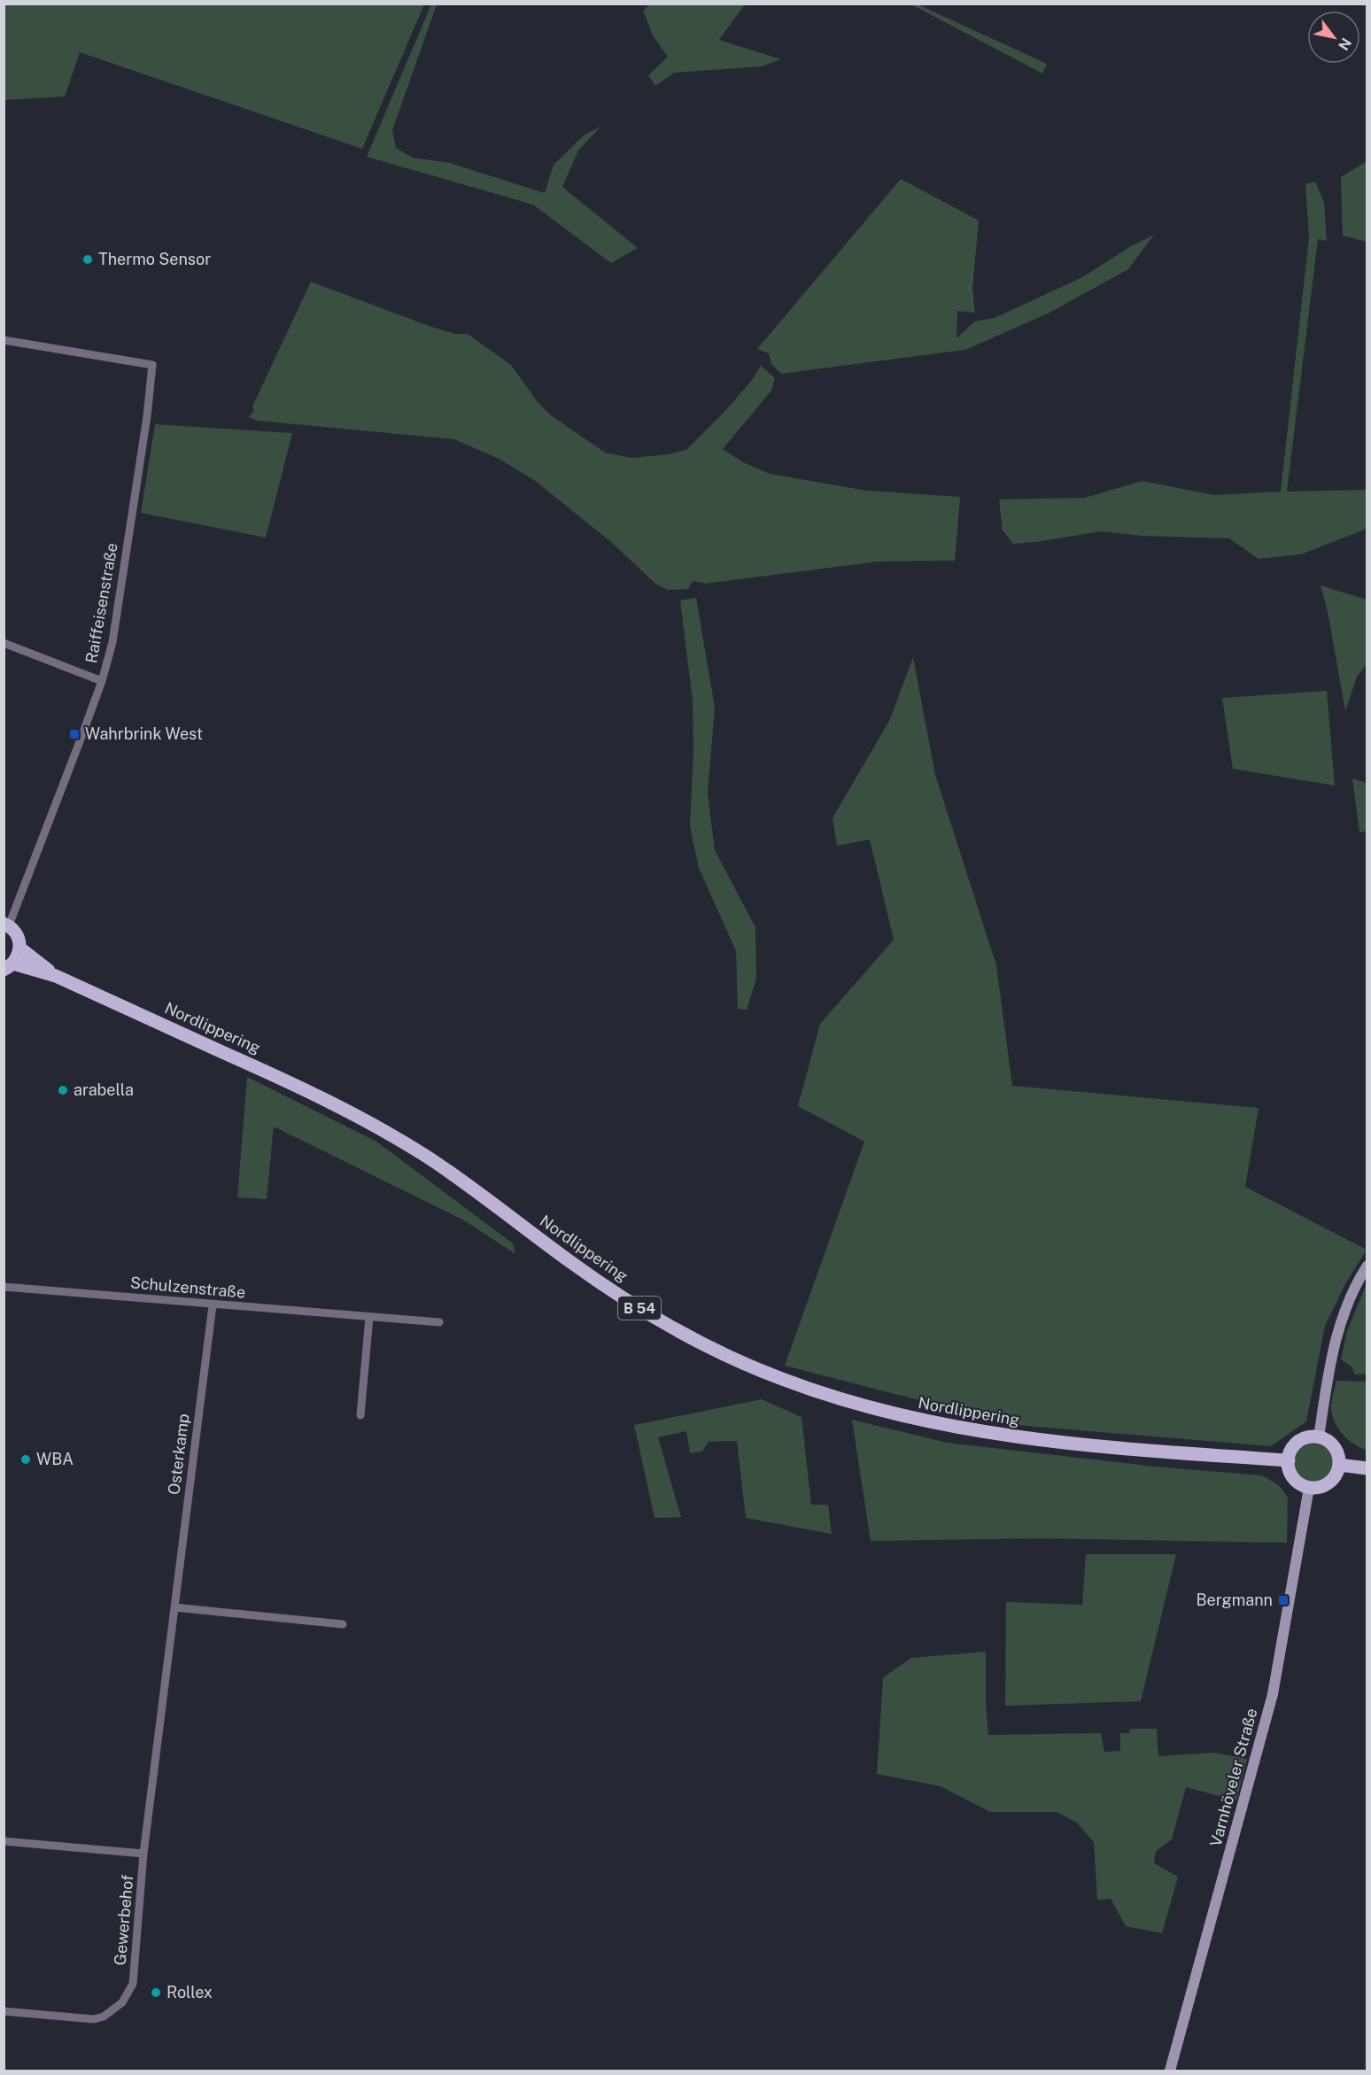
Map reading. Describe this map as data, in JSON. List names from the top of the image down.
{
  "streets": {
    "main road": ["Nordlippering", "B 54"],
    "street": [
      "Raiffeisenstraße",
      "Schulzenstraße",
      "Osterkamp",
      "Varnhöveler Straße",
      "Gewerbehof"
    ]
  },
  "crossings": [
    ["Nordlippering", "Varnhöveler Straße"],
    ["Schulzenstraße", "Osterkamp"],
    ["Osterkamp", "Gewerbehof"]
  ],
  "places": {
    "other": [
      "Thermo Sensor",
      "arabella",
      "WBA",
      "Rollex"
    ],
    "transit": ["Wahrbrink West", "Bergmann"]
  },
  "north": "bottom right"
}
